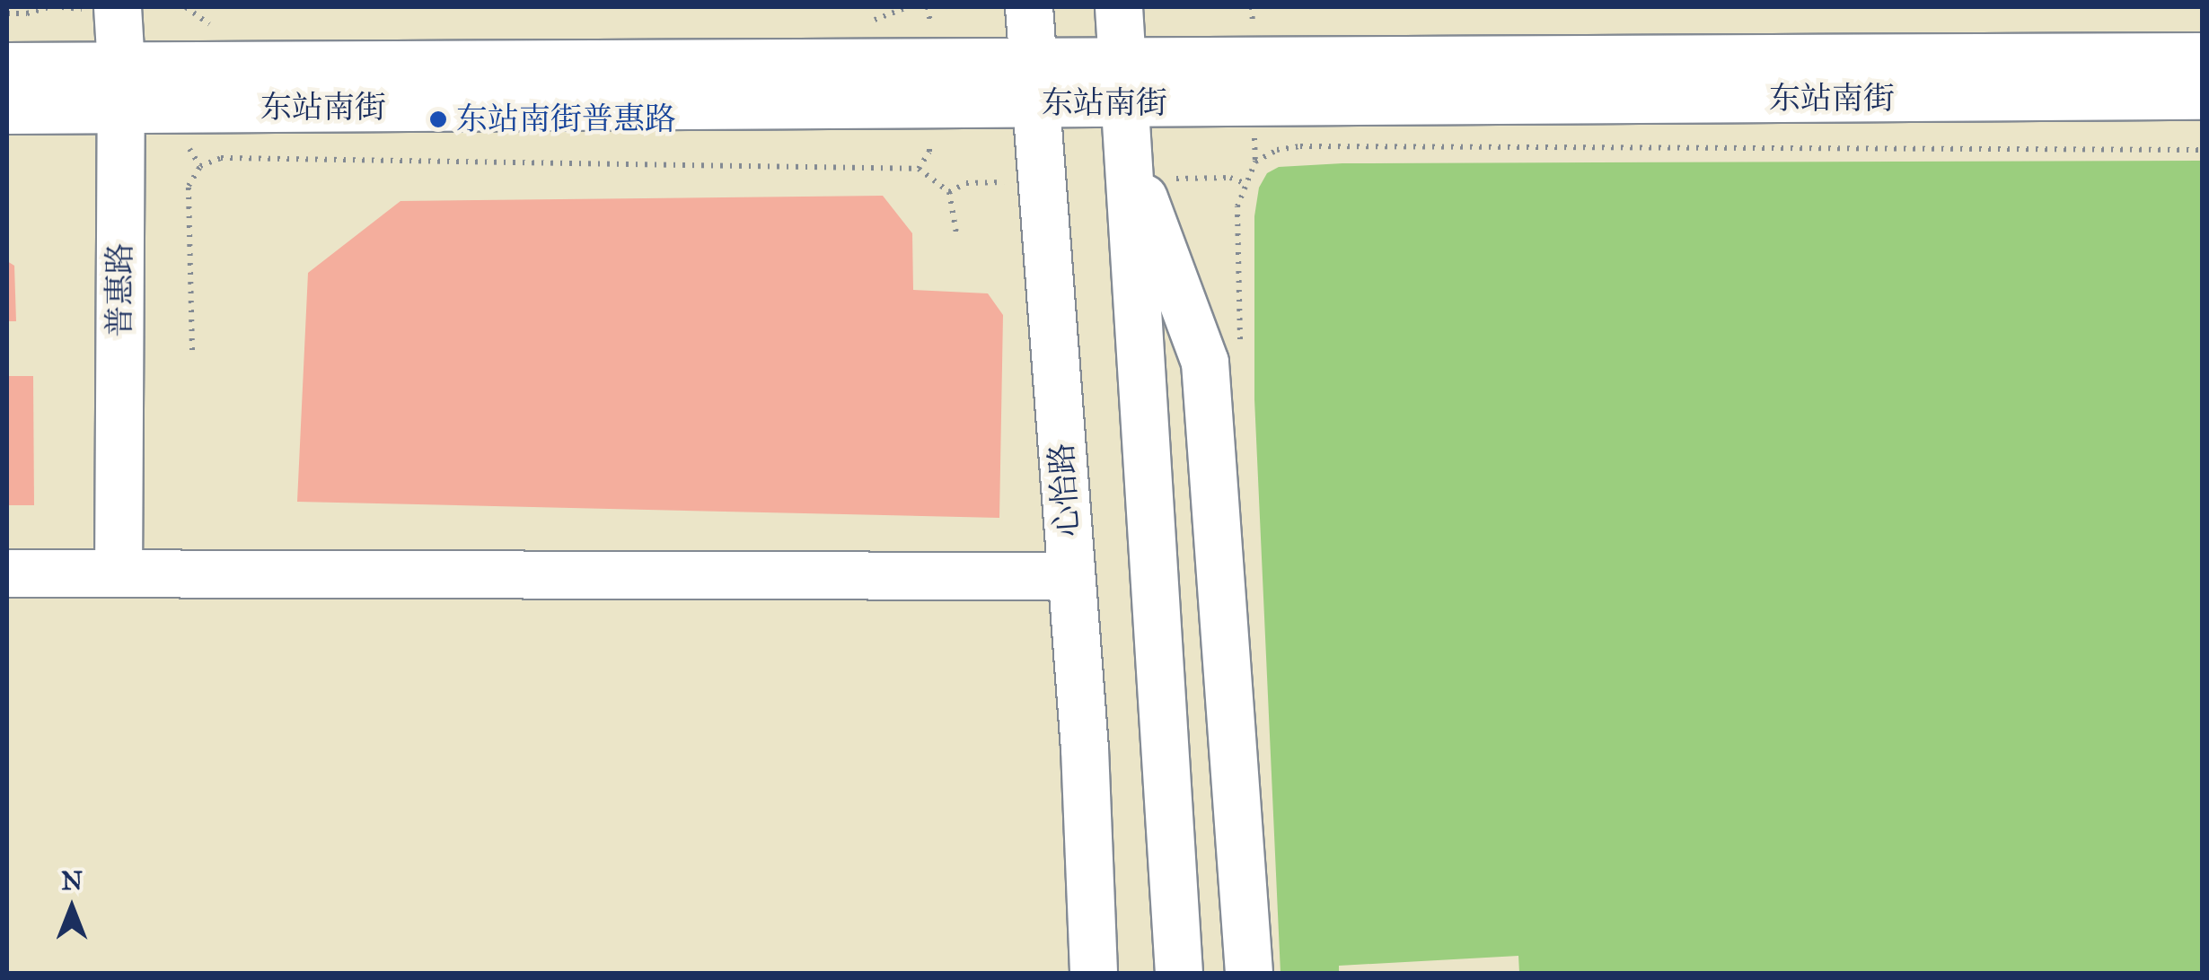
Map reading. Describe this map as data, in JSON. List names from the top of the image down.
{
  "streets": {
    "street": ["东站南街", "普惠路", "心怡路"]
  },
  "crossings": [
    ["东站南街", "普惠路"],
    ["东站南街", "心怡路"]
  ],
  "places": ["东站南街普惠路"],
  "north": "top"
}
